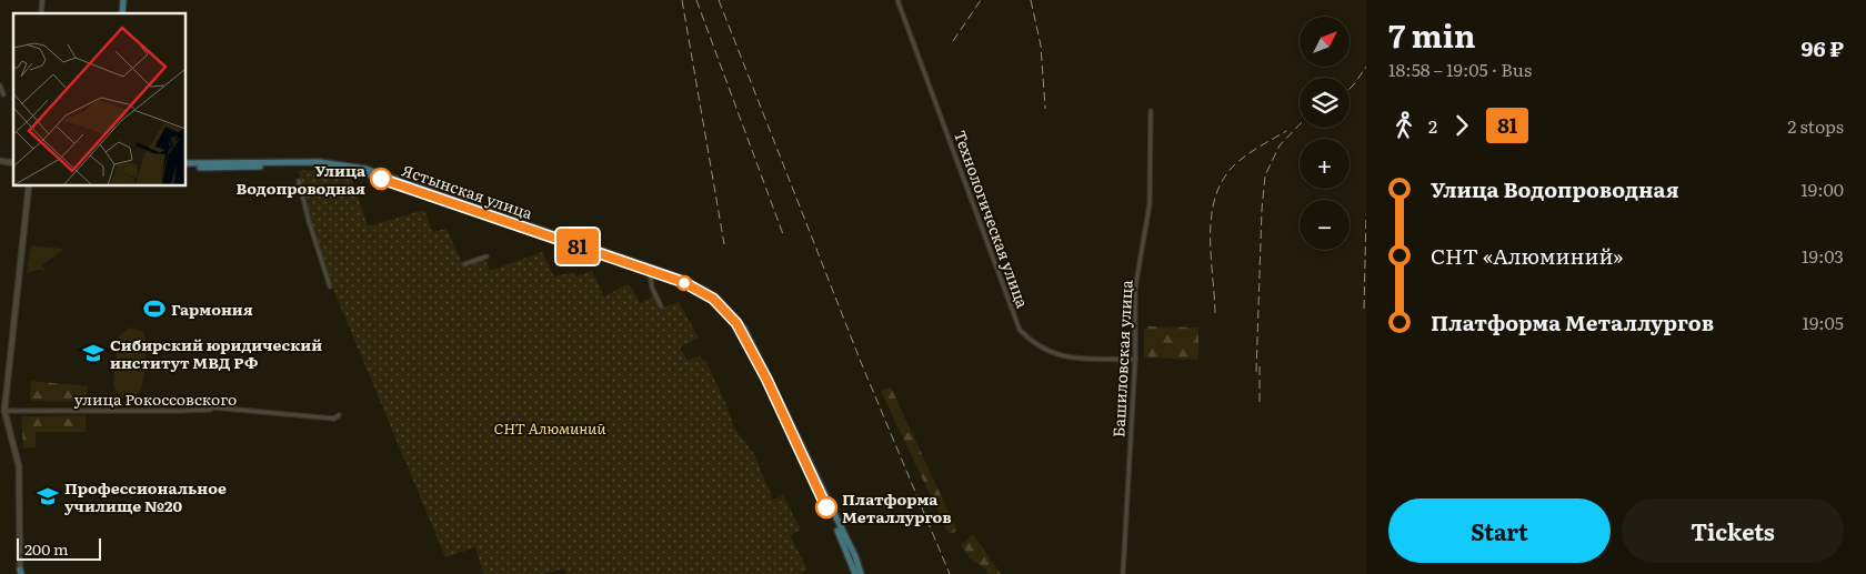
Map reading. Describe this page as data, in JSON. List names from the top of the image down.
{
  "streets": {
    "main road": ["Ястынская улица"],
    "street": ["Технологическая улица", "Башиловская улица", "улица Рокоссовского"]
  },
  "crossings": [
    ["Технологическая улица", "Башиловская улица"]
  ],
  "parks": ["СНТ Алюминий"],
  "places": {
    "other": ["Улица Водопроводная", "Платформа Металлургов"],
    "sports": ["Гармония"],
    "school or university": ["Сибирский юридический институт МВД РФ", "Профессиональное училище №20"]
  },
  "lines": ["bus line 81"],
  "scale_bar": "200 m",
  "north": "top right",
  "page": {
    "on_map": "81",
    "heading": ["7 min", "18:58 – 19:05 · Bus", "96 ₽"],
    "map_buttons": ["+", "−"],
    "legs": ["2", "81", "2 stops"],
    "list": [
      {
        "name": "Улица Водопроводная",
        "value": "19:00"
      },
      {
        "name": "СНТ «Алюминий»",
        "value": "19:03"
      },
      {
        "name": "Платформа Металлургов",
        "value": "19:05"
      }
    ],
    "buttons": ["Start", "Tickets"],
    "scale": "200 m"
  }
}
